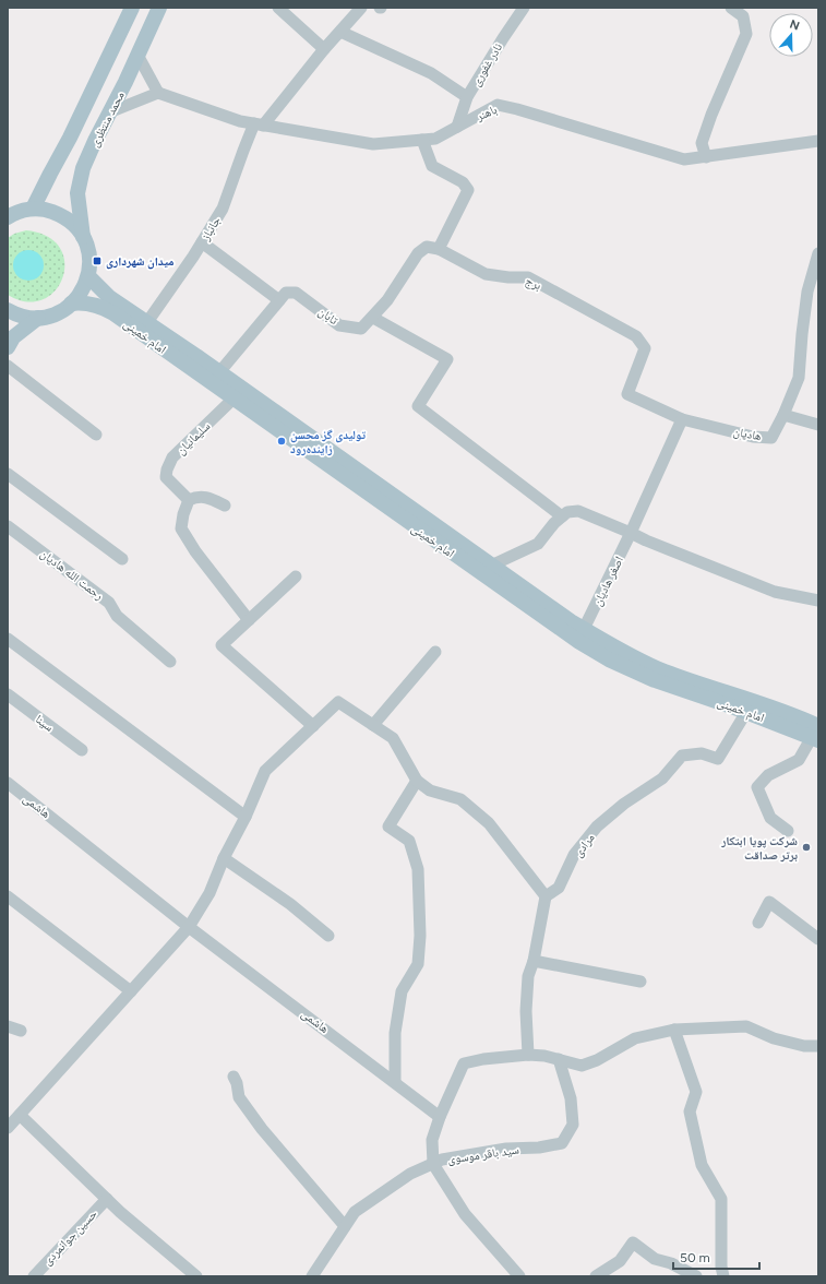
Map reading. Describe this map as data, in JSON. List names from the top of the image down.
{
  "streets": {
    "main road": ["محمد منتظری", "امام خمینی"],
    "street": [
      "نادر غفوری",
      "باهنر",
      "جانباز",
      "برج",
      "تابان",
      "هادیان",
      "سلیمانیان",
      "رحمت الله هادیان",
      "اصغر هادیان",
      "سینا",
      "هاشمی",
      "مرادی",
      "سید باقر موسوی",
      "حسین جوانمردی"
    ]
  },
  "crossings": [
    ["نادر غفوری", "باهنر"],
    ["باهنر", "جانباز"],
    ["جانباز", "امام خمینی"],
    ["برج", "تابان"],
    ["برج", "هادیان"],
    ["امام خمینی", "سلیمانیان"],
    ["امام خمینی", "اصغر هادیان"],
    ["امام خمینی", "مرادی"]
  ],
  "places": {
    "transit": ["میدان شهرداری"],
    "other": ["تولیدی گز محسن زاینده‌رود", "شرکت پویا ابتکار برتر صداقت"]
  },
  "scale_bar": "50 m",
  "north": "top"
}
